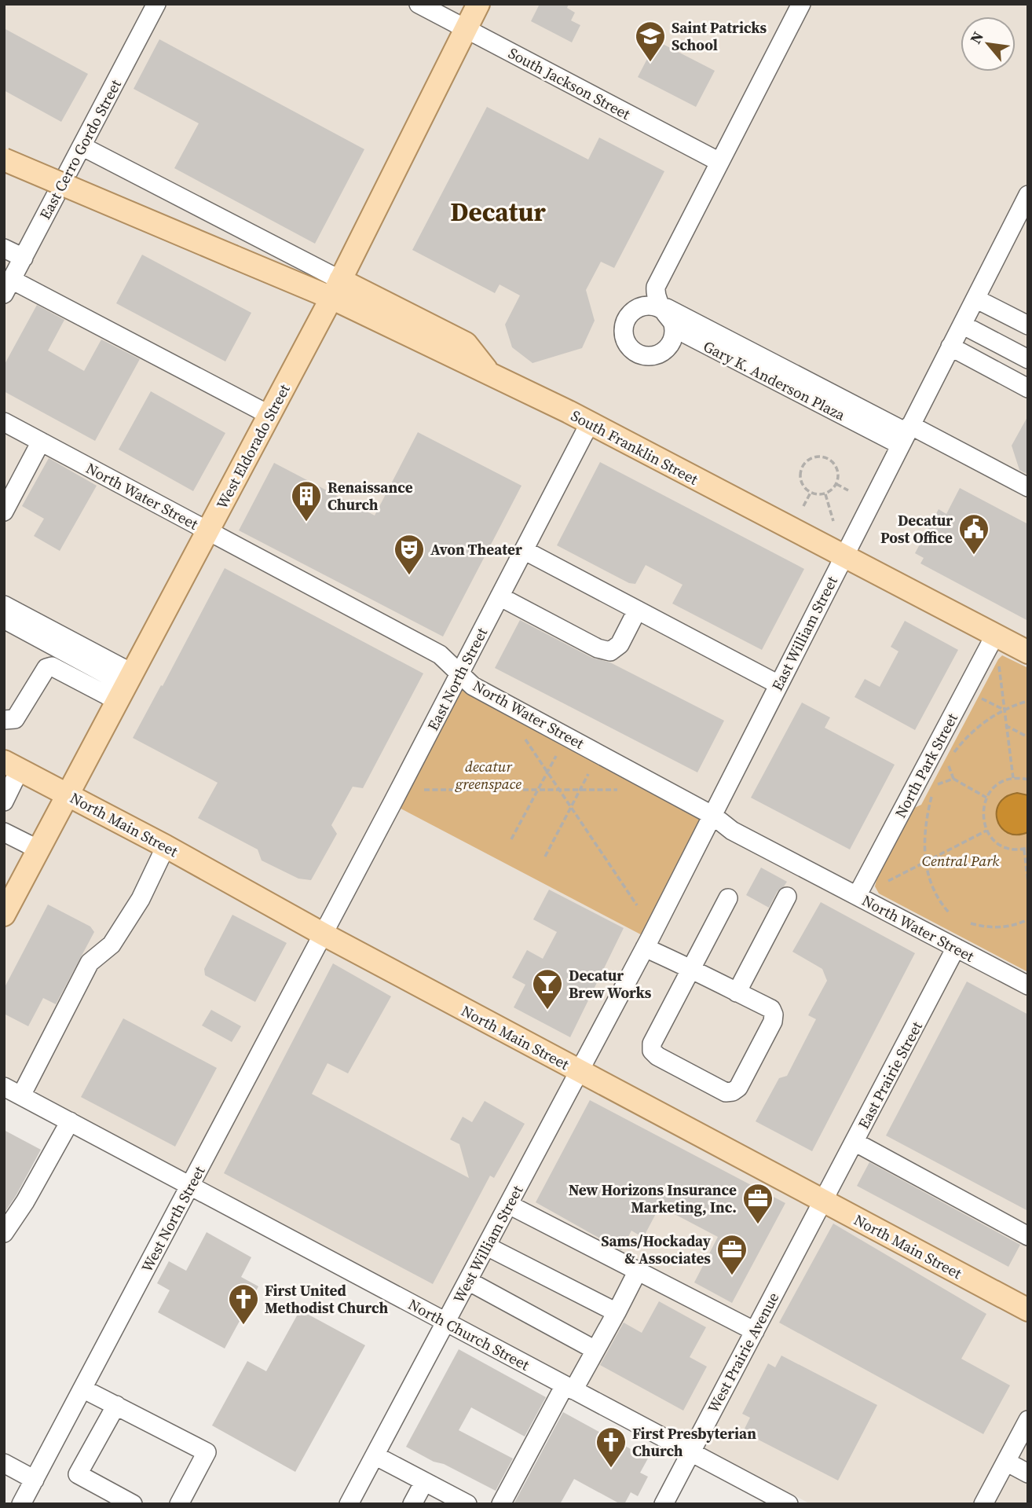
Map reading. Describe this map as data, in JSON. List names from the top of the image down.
{
  "streets": {
    "main road": ["West Eldorado Street", "South Franklin Street", "North Main Street"],
    "street": [
      "South Jackson Street",
      "East Cerro Gordo Street",
      "Gary K. Anderson Plaza",
      "North Water Street",
      "East William Street",
      "East North Street",
      "North Park Street",
      "East Prairie Street",
      "West North Street",
      "West William Street",
      "North Church Street",
      "West Prairie Avenue"
    ]
  },
  "crossings": [
    ["South Jackson Street", "West Eldorado Street"],
    ["Gary K. Anderson Plaza", "East William Street"],
    ["West Eldorado Street", "South Franklin Street"],
    ["West Eldorado Street", "North Water Street"],
    ["West Eldorado Street", "North Main Street"],
    ["South Franklin Street", "East William Street"],
    ["South Franklin Street", "East North Street"],
    ["South Franklin Street", "North Park Street"],
    ["North Water Street", "East William Street"],
    ["North Water Street", "East North Street"],
    ["North Water Street", "North Park Street"],
    ["North Water Street", "East Prairie Street"],
    ["East William Street", "North Main Street"],
    ["East William Street", "West William Street"],
    ["East North Street", "North Main Street"],
    ["East North Street", "West North Street"],
    ["North Main Street", "East Prairie Street"],
    ["North Main Street", "West North Street"],
    ["North Main Street", "West William Street"],
    ["North Main Street", "West Prairie Avenue"],
    ["East Prairie Street", "West Prairie Avenue"],
    ["West North Street", "North Church Street"],
    ["West William Street", "North Church Street"],
    ["North Church Street", "West Prairie Avenue"]
  ],
  "districts": ["Decatur"],
  "parks": ["decatur greenspace", "Central Park"],
  "places": {
    "school or university": ["Saint Patricks School"],
    "building": ["Renaissance Church"],
    "public building": ["Decatur Post Office"],
    "theatre": ["Avon Theater"],
    "bar": ["Decatur Brew Works"],
    "office": ["New Horizons Insurance Marketing, Inc.", "Sams/Hockaday & Associates"],
    "church": ["First United Methodist Church", "First Presbyterian Church"]
  },
  "north": "top left"
}
